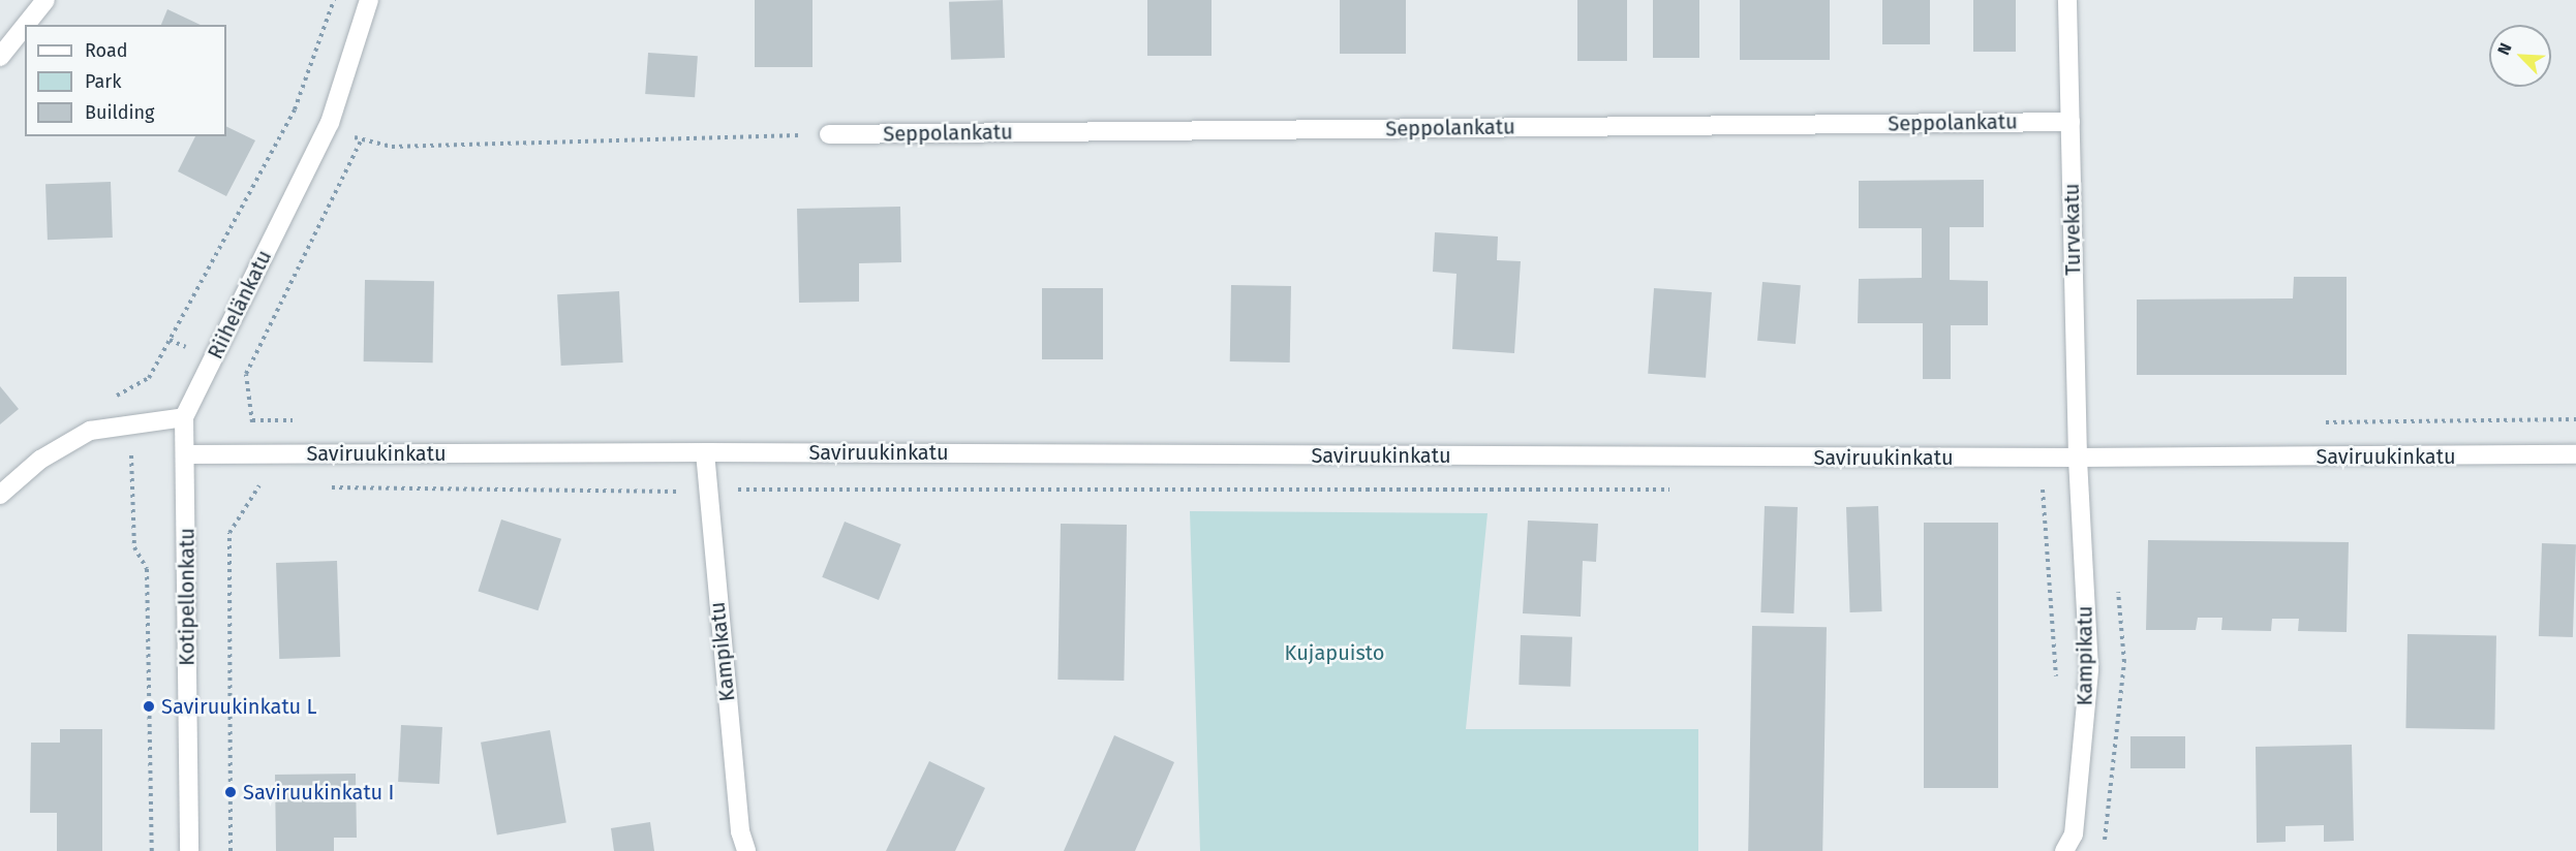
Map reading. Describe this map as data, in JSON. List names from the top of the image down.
{
  "streets": {
    "street": [
      "Seppolankatu",
      "Turvekatu",
      "Riihelänkatu",
      "Saviruukinkatu",
      "Kotipellonkatu",
      "Kampikatu"
    ]
  },
  "crossings": [
    ["Seppolankatu", "Turvekatu"],
    ["Turvekatu", "Saviruukinkatu"],
    ["Turvekatu", "Kampikatu"],
    ["Riihelänkatu", "Kotipellonkatu"],
    ["Saviruukinkatu", "Kotipellonkatu"],
    ["Saviruukinkatu", "Kampikatu"]
  ],
  "parks": ["Kujapuisto"],
  "places": ["Saviruukinkatu L", "Saviruukinkatu I"],
  "legend": ["Road", "Park", "Building"],
  "north": "top left"
}
